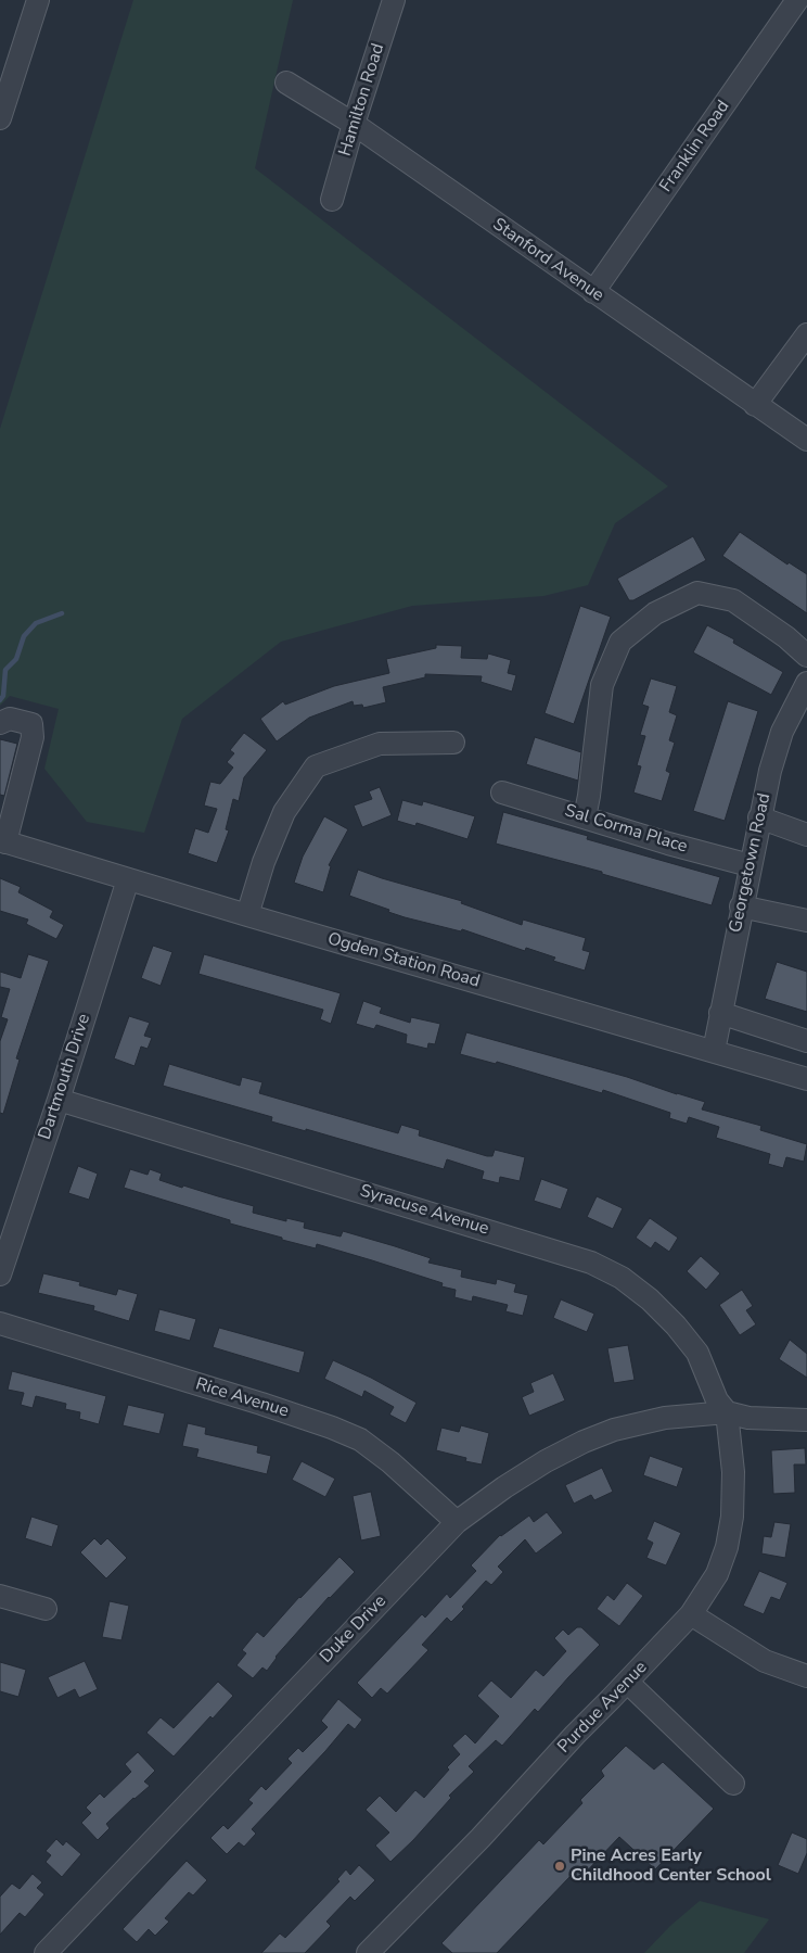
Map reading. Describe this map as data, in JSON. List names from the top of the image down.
{
  "streets": {
    "street": [
      "Hamilton Road",
      "Franklin Road",
      "Stanford Avenue",
      "Sal Corma Place",
      "Georgetown Road",
      "Ogden Station Road",
      "Dartmouth Drive",
      "Syracuse Avenue",
      "Rice Avenue",
      "Duke Drive",
      "Purdue Avenue"
    ]
  },
  "crossings": [
    ["Hamilton Road", "Stanford Avenue"],
    ["Franklin Road", "Stanford Avenue"],
    ["Sal Corma Place", "Georgetown Road"],
    ["Georgetown Road", "Ogden Station Road"],
    ["Ogden Station Road", "Dartmouth Drive"],
    ["Dartmouth Drive", "Syracuse Avenue"],
    ["Syracuse Avenue", "Duke Drive"],
    ["Syracuse Avenue", "Purdue Avenue"],
    ["Rice Avenue", "Duke Drive"],
    ["Duke Drive", "Purdue Avenue"]
  ],
  "places": ["Pine Acres Early Childhood Center School"]
}
